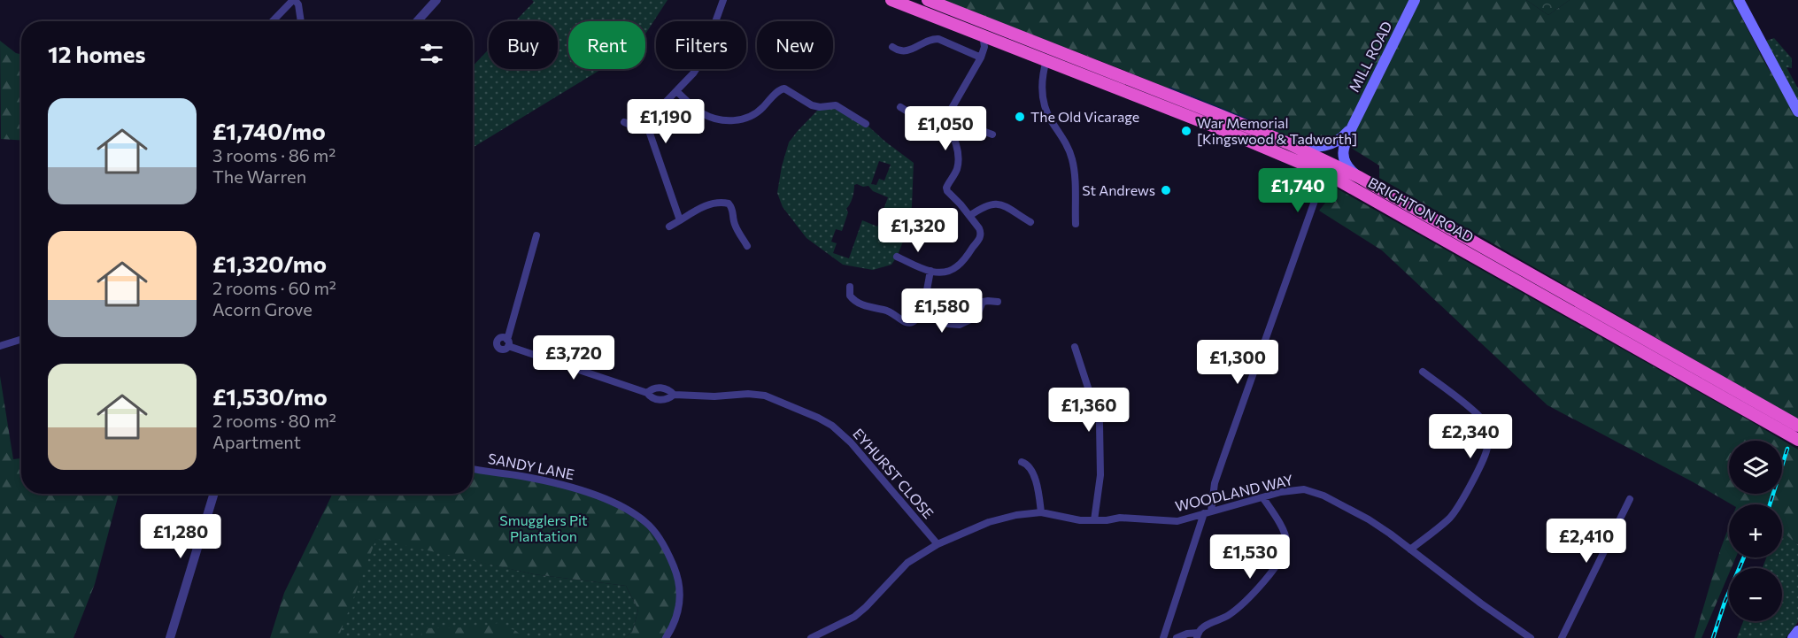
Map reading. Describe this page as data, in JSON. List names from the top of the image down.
{
  "streets": {
    "highway": ["BRIGHTON ROAD"],
    "main road": ["MILL ROAD"],
    "street": ["SANDY LANE", "EYHURST CLOSE", "WOODLAND WAY"]
  },
  "crossings": [
    ["MILL ROAD", "BRIGHTON ROAD"],
    ["EYHURST CLOSE", "WOODLAND WAY"]
  ],
  "parks": ["Smugglers Pit Plantation"],
  "places": ["The Old Vicarage", "War Memorial [Kingswood & Tadworth]", "St Andrews"],
  "page": {
    "chip": [
      "Buy",
      "Rent",
      "Filters",
      "New"
    ],
    "heading": "12 homes",
    "list": [
      {
        "name": "£1,740/mo",
        "note": "3 rooms · 86 m² · The Warren"
      },
      {
        "name": "£1,320/mo",
        "note": "2 rooms · 60 m² · Acorn Grove"
      },
      {
        "name": "£1,530/mo",
        "note": "2 rooms · 80 m² · Apartment"
      }
    ],
    "price": [
      "£1,190",
      "£1,050",
      "£1,740",
      "£1,320",
      "£1,580",
      "£3,720",
      "£1,300",
      "£1,360",
      "£2,340",
      "£1,280",
      "£2,410",
      "£1,530"
    ],
    "map_buttons": ["+", "−"]
  }
}
